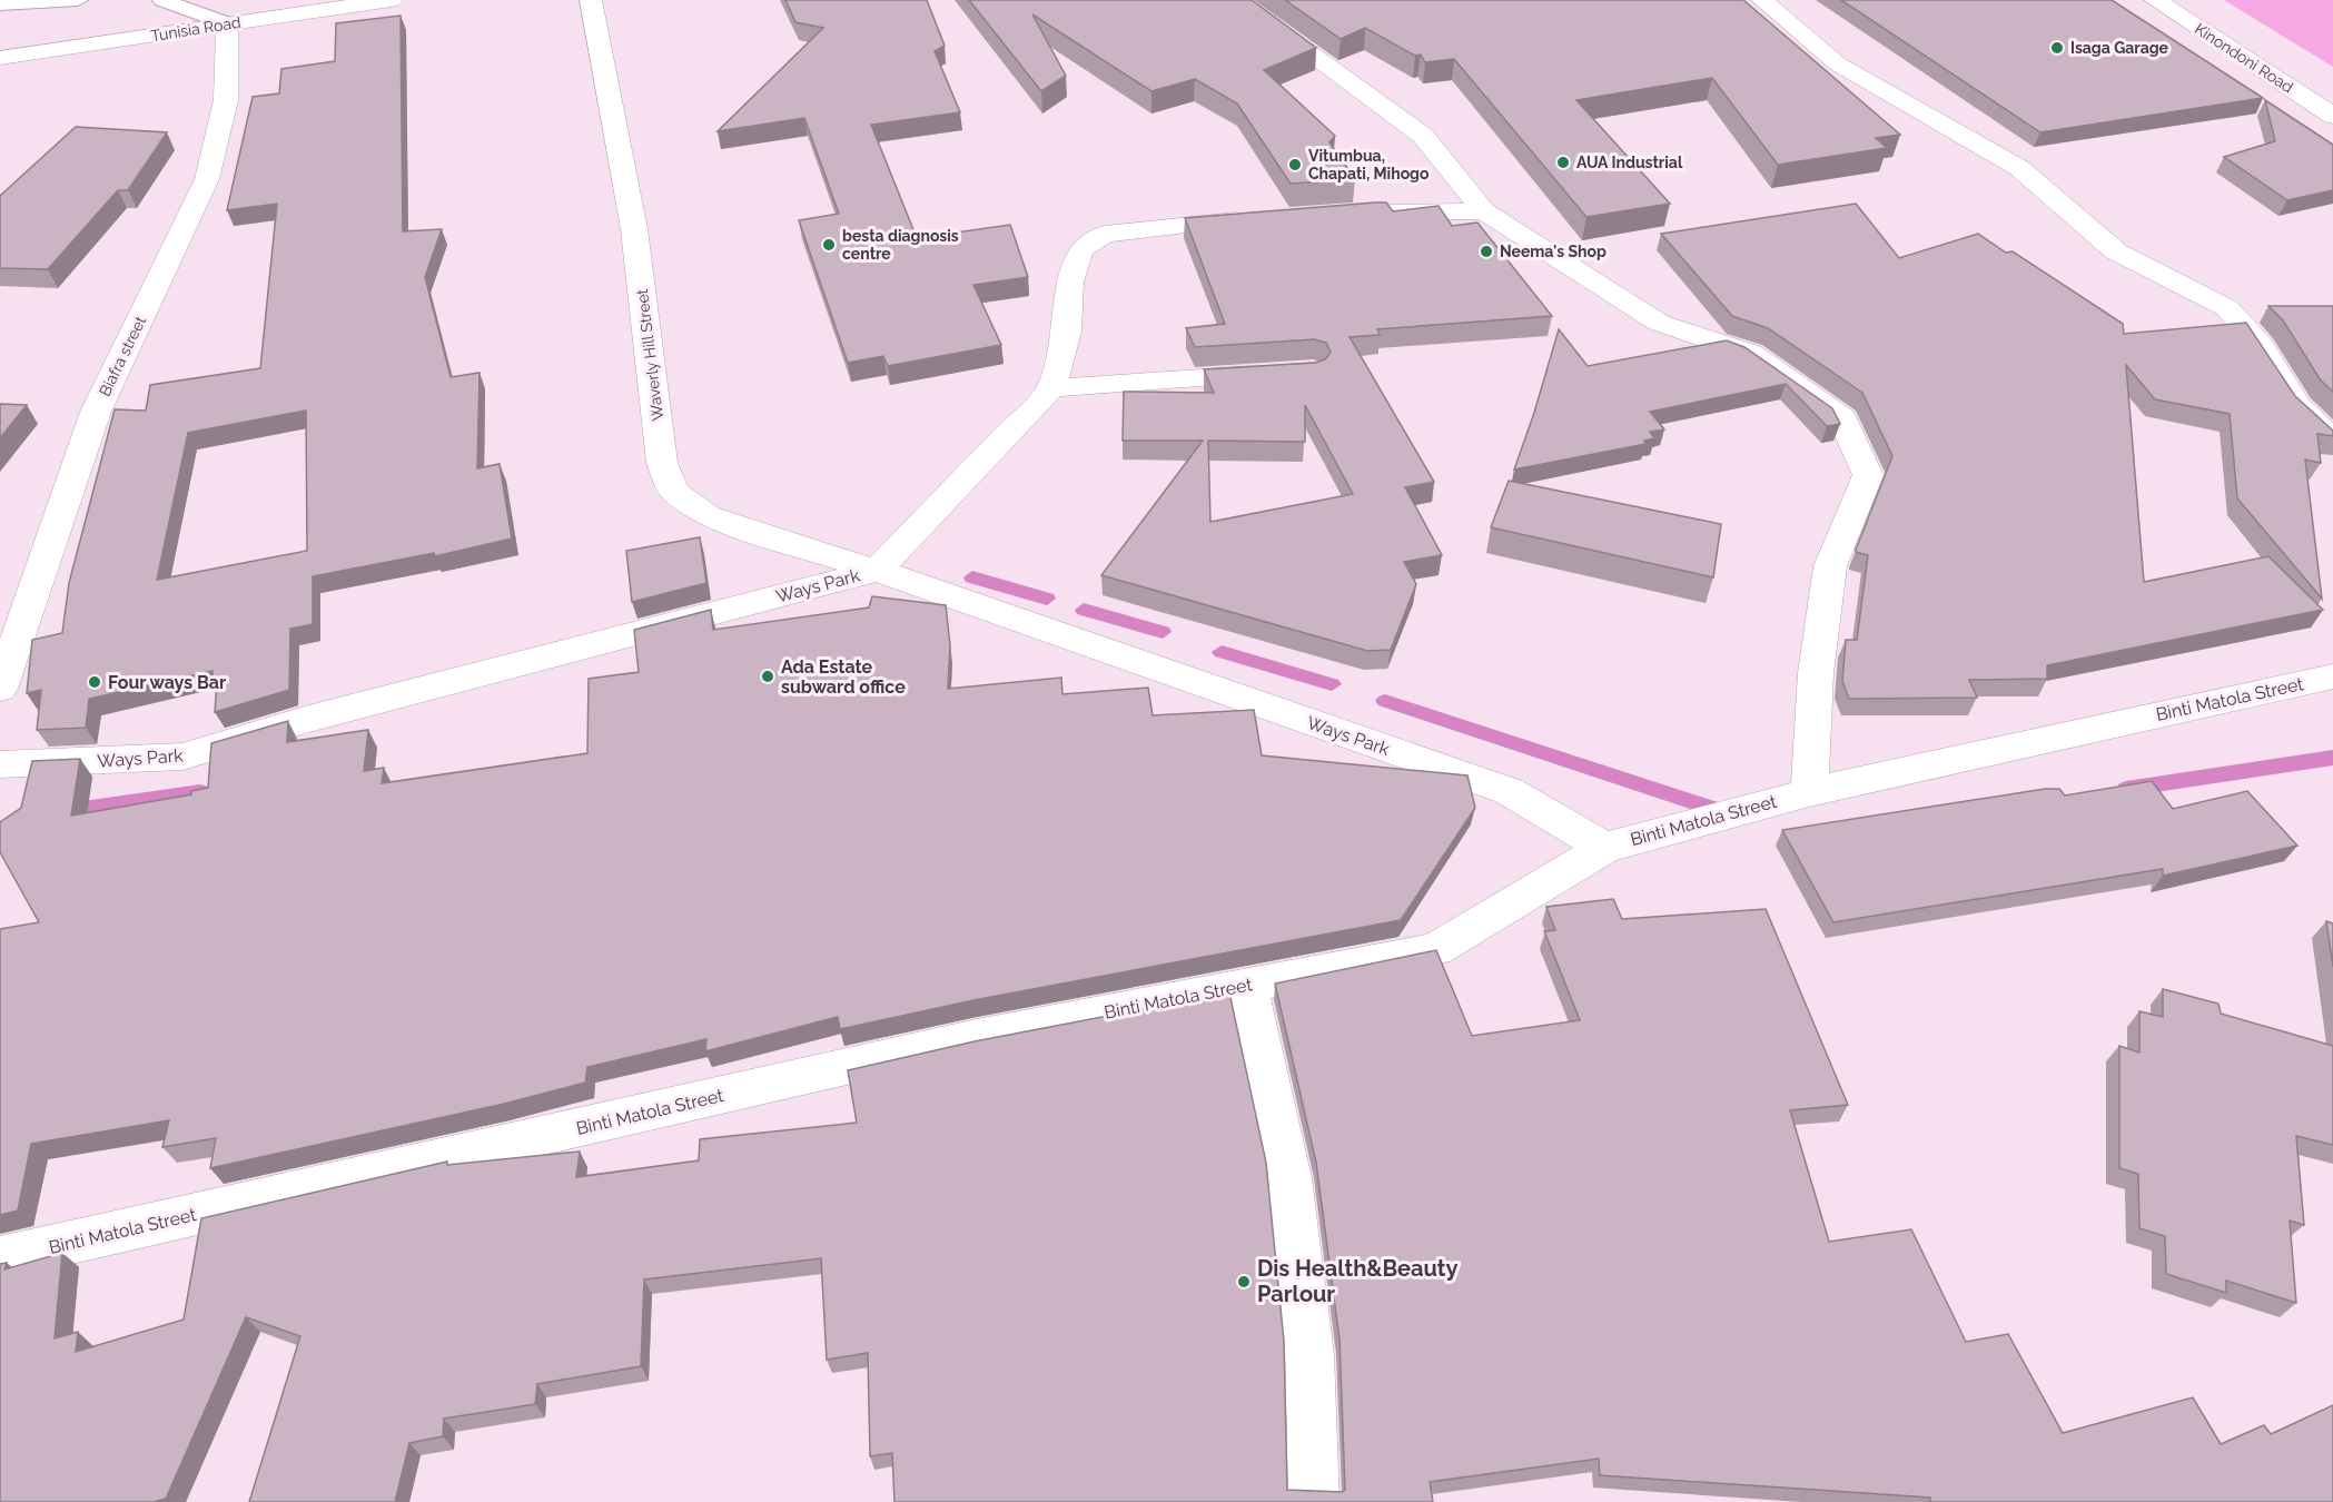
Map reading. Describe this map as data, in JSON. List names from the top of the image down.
{
  "streets": {
    "street": [
      "Tunisia Road",
      "Kinondoni Road",
      "Waverly Hill Street",
      "Biafra street",
      "Ways Park",
      "Binti Matola Street"
    ]
  },
  "crossings": [
    ["Tunisia Road", "Biafra street"],
    ["Waverly Hill Street", "Ways Park"],
    ["Ways Park", "Binti Matola Street"]
  ],
  "places": [
    "Isaga Garage",
    "AUA Industrial",
    "Vitumbua, Chapati, Mihogo",
    "besta diagnosis centre",
    "Neema's Shop",
    "Ada Estate subward office",
    "Four ways Bar",
    "Dis Health&Beauty Parlour"
  ]
}
